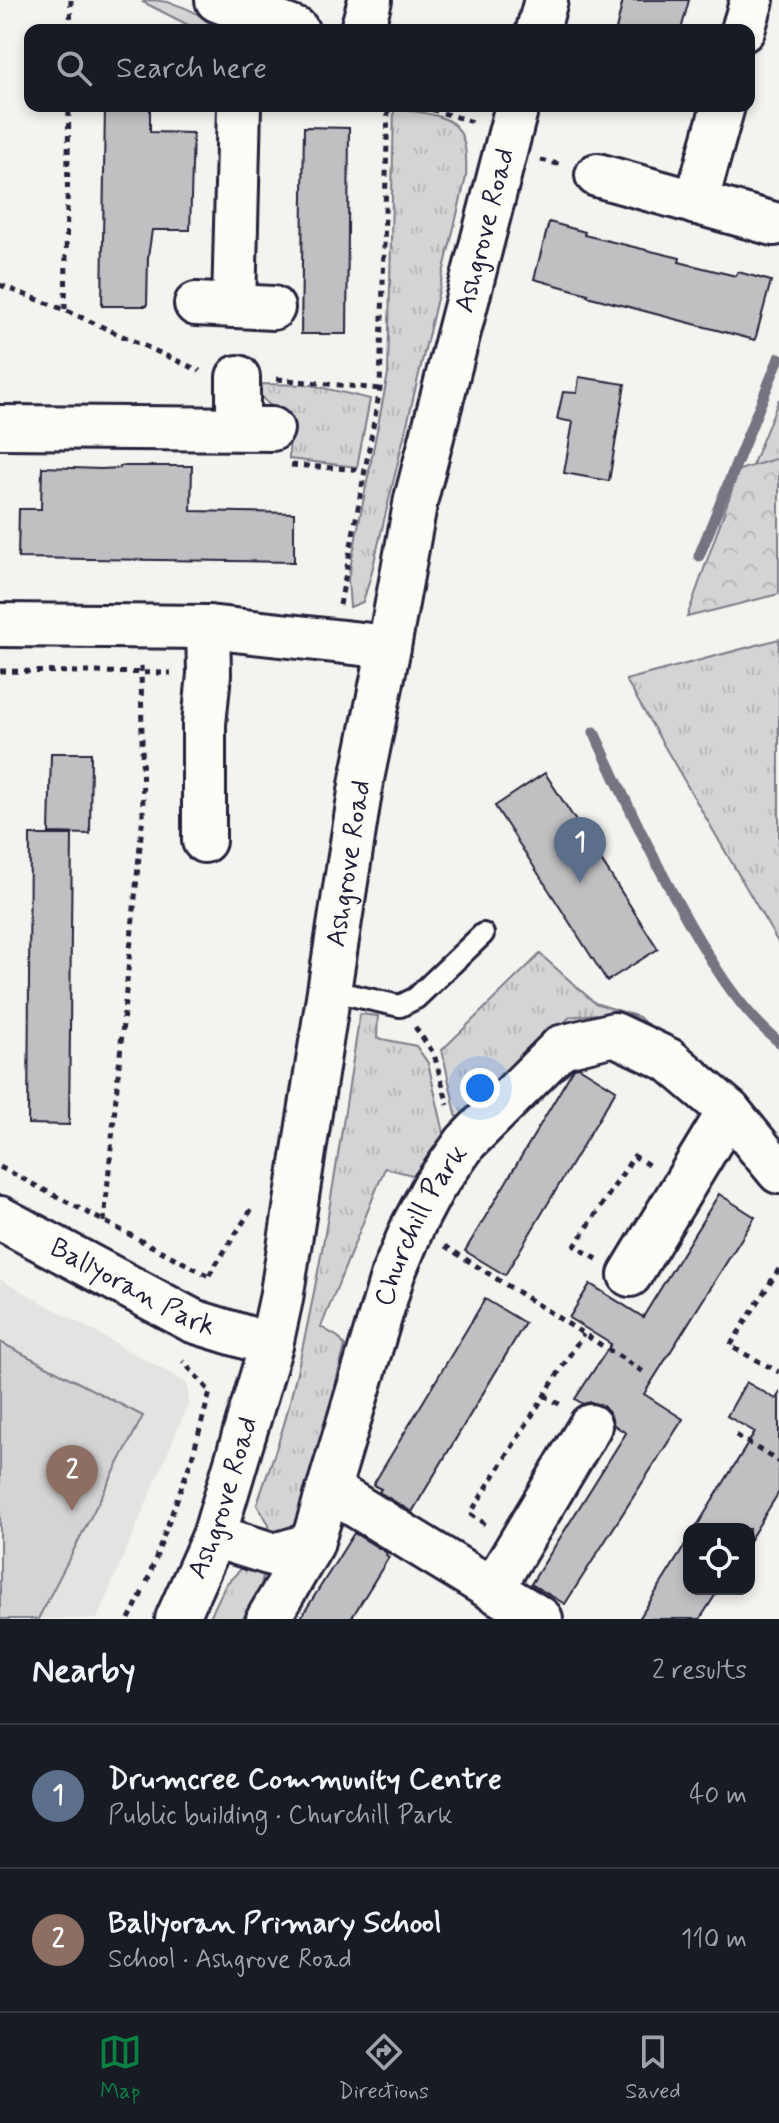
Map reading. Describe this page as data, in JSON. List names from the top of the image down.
{
  "streets": {
    "street": ["Ashgrove Road", "Churchill Park", "Ballyoran Park"]
  },
  "crossings": [
    ["Ashgrove Road", "Ballyoran Park"]
  ],
  "page": {
    "search": "Search here",
    "pins": ["1", "2"],
    "heading": ["Nearby", "2 results"],
    "list": [
      {
        "mark": "1",
        "name": "Drumcree Community Centre",
        "note": "Public building · Churchill Park",
        "value": "40 m"
      },
      {
        "mark": "2",
        "name": "Ballyoran Primary School",
        "note": "School · Ashgrove Road",
        "value": "110 m"
      }
    ],
    "nav": ["Map", "Directions", "Saved"]
  }
}
